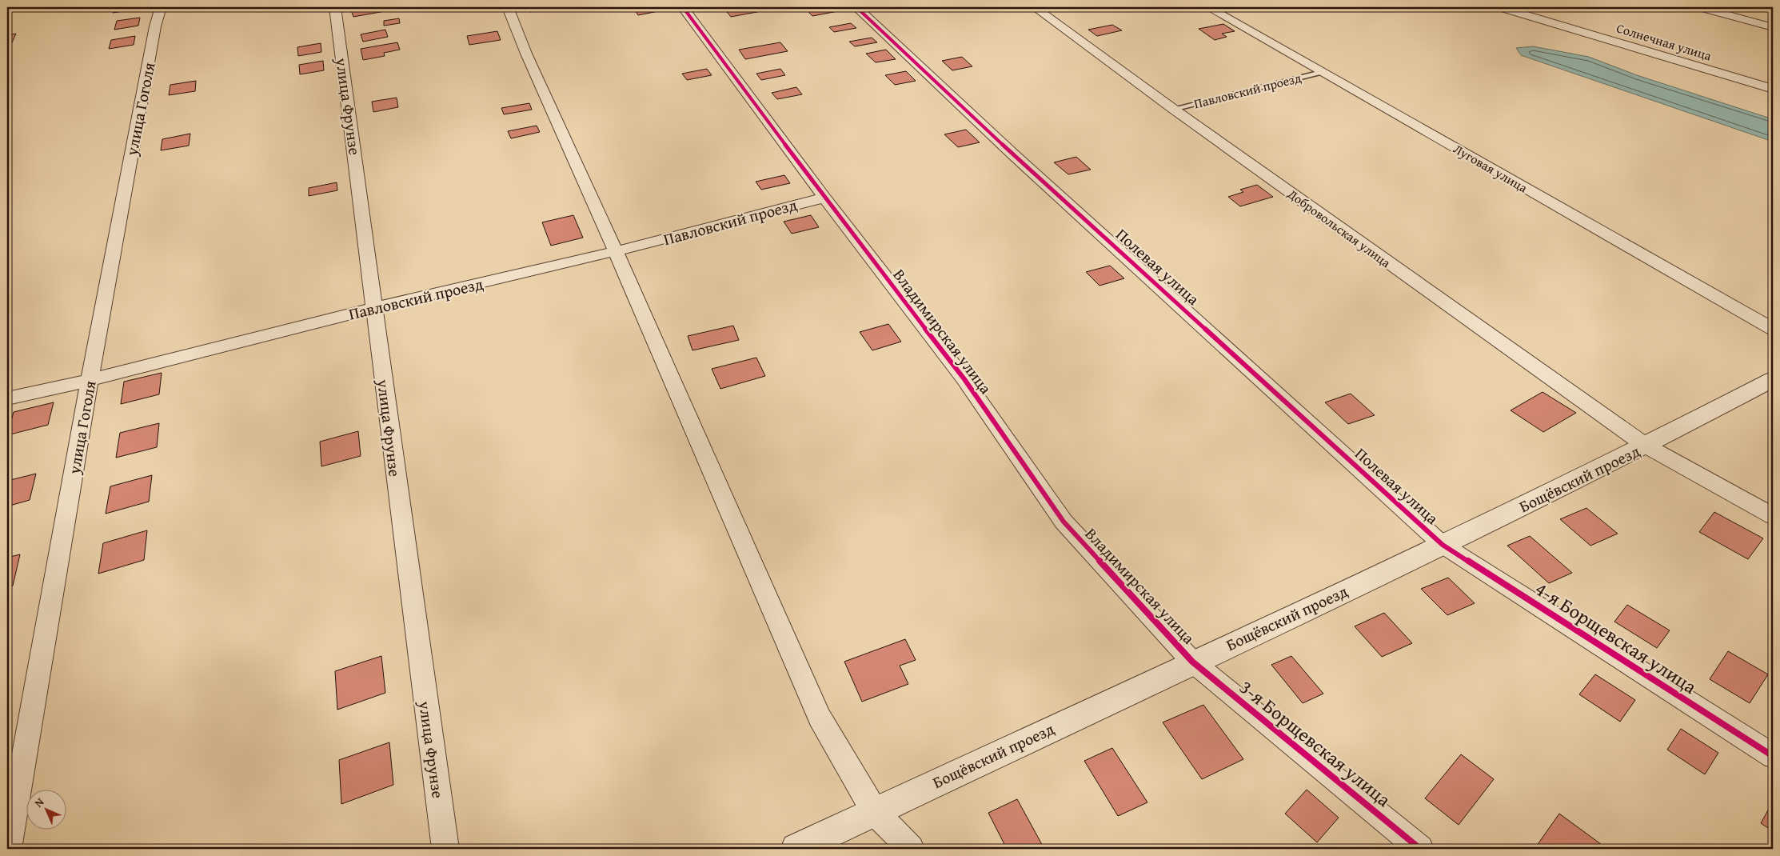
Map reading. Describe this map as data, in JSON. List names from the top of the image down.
{
  "streets": {
    "street": [
      "Солнечная улица",
      "Павловский проезд",
      "улица Фрунзе",
      "улица Гоголя",
      "Луговая улица",
      "Добровольская улица",
      "Полевая улица",
      "Владимирская улица",
      "Бощёвский проезд",
      "4-я Борщевская улица",
      "3-я Борщевская улица"
    ]
  },
  "crossings": [
    ["Павловский проезд", "улица Фрунзе"],
    ["Павловский проезд", "улица Гоголя"],
    ["Павловский проезд", "Луговая улица"],
    ["Павловский проезд", "Добровольская улица"],
    ["Павловский проезд", "Владимирская улица"],
    ["Добровольская улица", "Бощёвский проезд"],
    ["Полевая улица", "Бощёвский проезд"],
    ["Полевая улица", "4-я Борщевская улица"],
    ["Владимирская улица", "Бощёвский проезд"],
    ["Владимирская улица", "3-я Борщевская улица"],
    ["Бощёвский проезд", "4-я Борщевская улица"],
    ["Бощёвский проезд", "3-я Борщевская улица"]
  ],
  "north": "top left"
}
